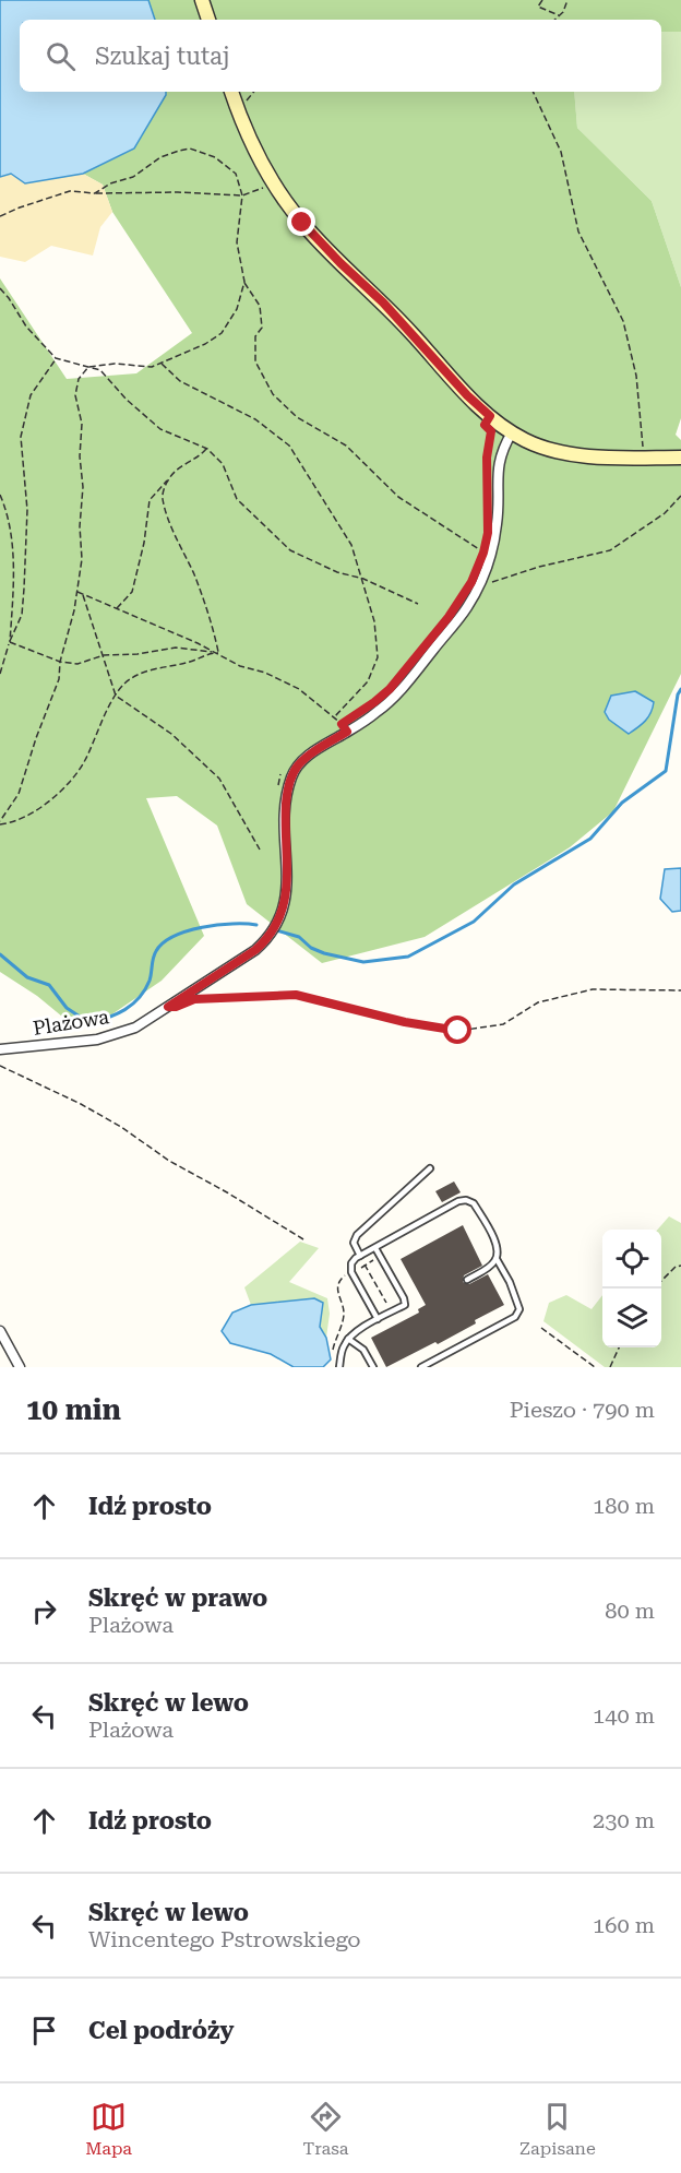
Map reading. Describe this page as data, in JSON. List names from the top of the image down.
{
  "streets": {
    "street": ["Plażowa"]
  },
  "page": {
    "search": "Szukaj tutaj",
    "heading": ["10 min", "Pieszo · 790 m"],
    "list": [
      ["Idź prosto", "180 m"],
      ["Skręć w prawo", "Plażowa", "80 m"],
      ["Skręć w lewo", "Plażowa", "140 m"],
      ["Idź prosto", "230 m"],
      ["Skręć w lewo", "Wincentego Pstrowskiego", "160 m"],
      "Cel podróży"
    ],
    "nav": ["Mapa", "Trasa", "Zapisane"]
  }
}
